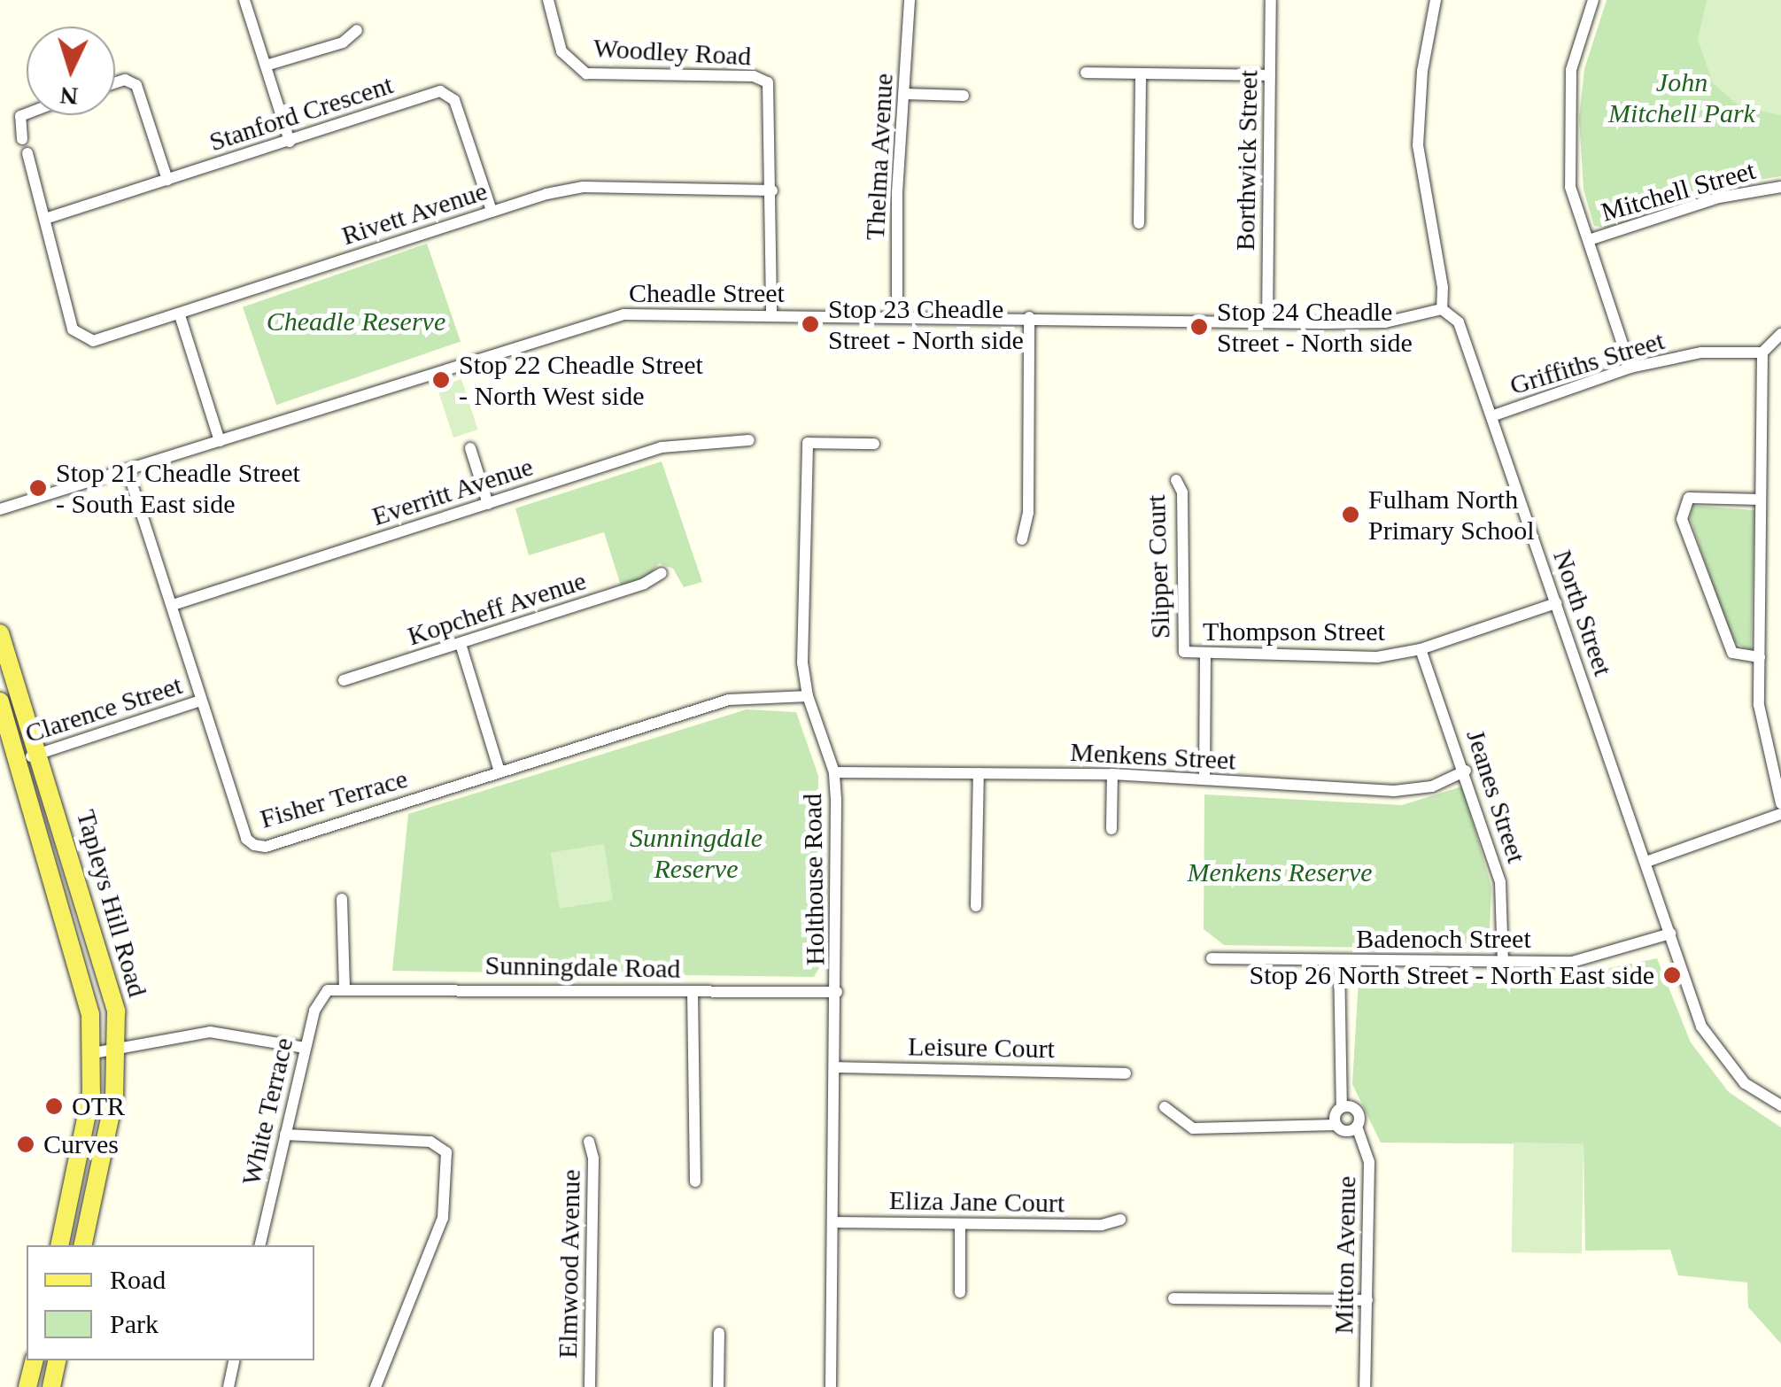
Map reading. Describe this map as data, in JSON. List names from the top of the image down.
{
  "streets": {
    "main road": ["Tapleys Hill Road"],
    "street": [
      "Woodley Road",
      "Stanford Crescent",
      "Thelma Avenue",
      "Borthwick Street",
      "Mitchell Street",
      "Rivett Avenue",
      "Cheadle Street",
      "Griffiths Street",
      "Everritt Avenue",
      "Slipper Court",
      "Kopcheff Avenue",
      "North Street",
      "Thompson Street",
      "Clarence Street",
      "Menkens Street",
      "Jeanes Street",
      "Fisher Terrace",
      "Holthouse Road",
      "Badenoch Street",
      "Sunningdale Road",
      "Leisure Court",
      "White Terrace",
      "Eliza Jane Court",
      "Mitton Avenue",
      "Elmwood Avenue"
    ]
  },
  "crossings": [
    ["Woodley Road", "Rivett Avenue"],
    ["Woodley Road", "Cheadle Street"],
    ["Stanford Crescent", "Rivett Avenue"],
    ["Thelma Avenue", "Cheadle Street"],
    ["Borthwick Street", "Cheadle Street"],
    ["Cheadle Street", "North Street"],
    ["Cheadle Street", "Fisher Terrace"],
    ["Griffiths Street", "North Street"],
    ["Everritt Avenue", "Fisher Terrace"],
    ["Slipper Court", "Thompson Street"],
    ["North Street", "Thompson Street"],
    ["North Street", "Badenoch Street"],
    ["Thompson Street", "Jeanes Street"],
    ["Clarence Street", "Fisher Terrace"],
    ["Clarence Street", "Tapleys Hill Road"],
    ["Menkens Street", "Jeanes Street"],
    ["Menkens Street", "Holthouse Road"],
    ["Jeanes Street", "Badenoch Street"],
    ["Fisher Terrace", "Holthouse Road"],
    ["Holthouse Road", "Sunningdale Road"],
    ["Holthouse Road", "Leisure Court"],
    ["Holthouse Road", "Eliza Jane Court"],
    ["Sunningdale Road", "White Terrace"]
  ],
  "parks": [
    "John Mitchell Park",
    "Cheadle Reserve",
    "Sunningdale Reserve",
    "Menkens Reserve"
  ],
  "places": [
    "Stop 23 Cheadle Street - North side",
    "Stop 24 Cheadle Street - North side",
    "Stop 22 Cheadle Street - North West side",
    "Stop 21 Cheadle Street - South East side",
    "Fulham North Primary School",
    "Stop 26 North Street - North East side",
    "OTR",
    "Curves"
  ],
  "legend": ["Road", "Park"],
  "north": "bottom"
}
